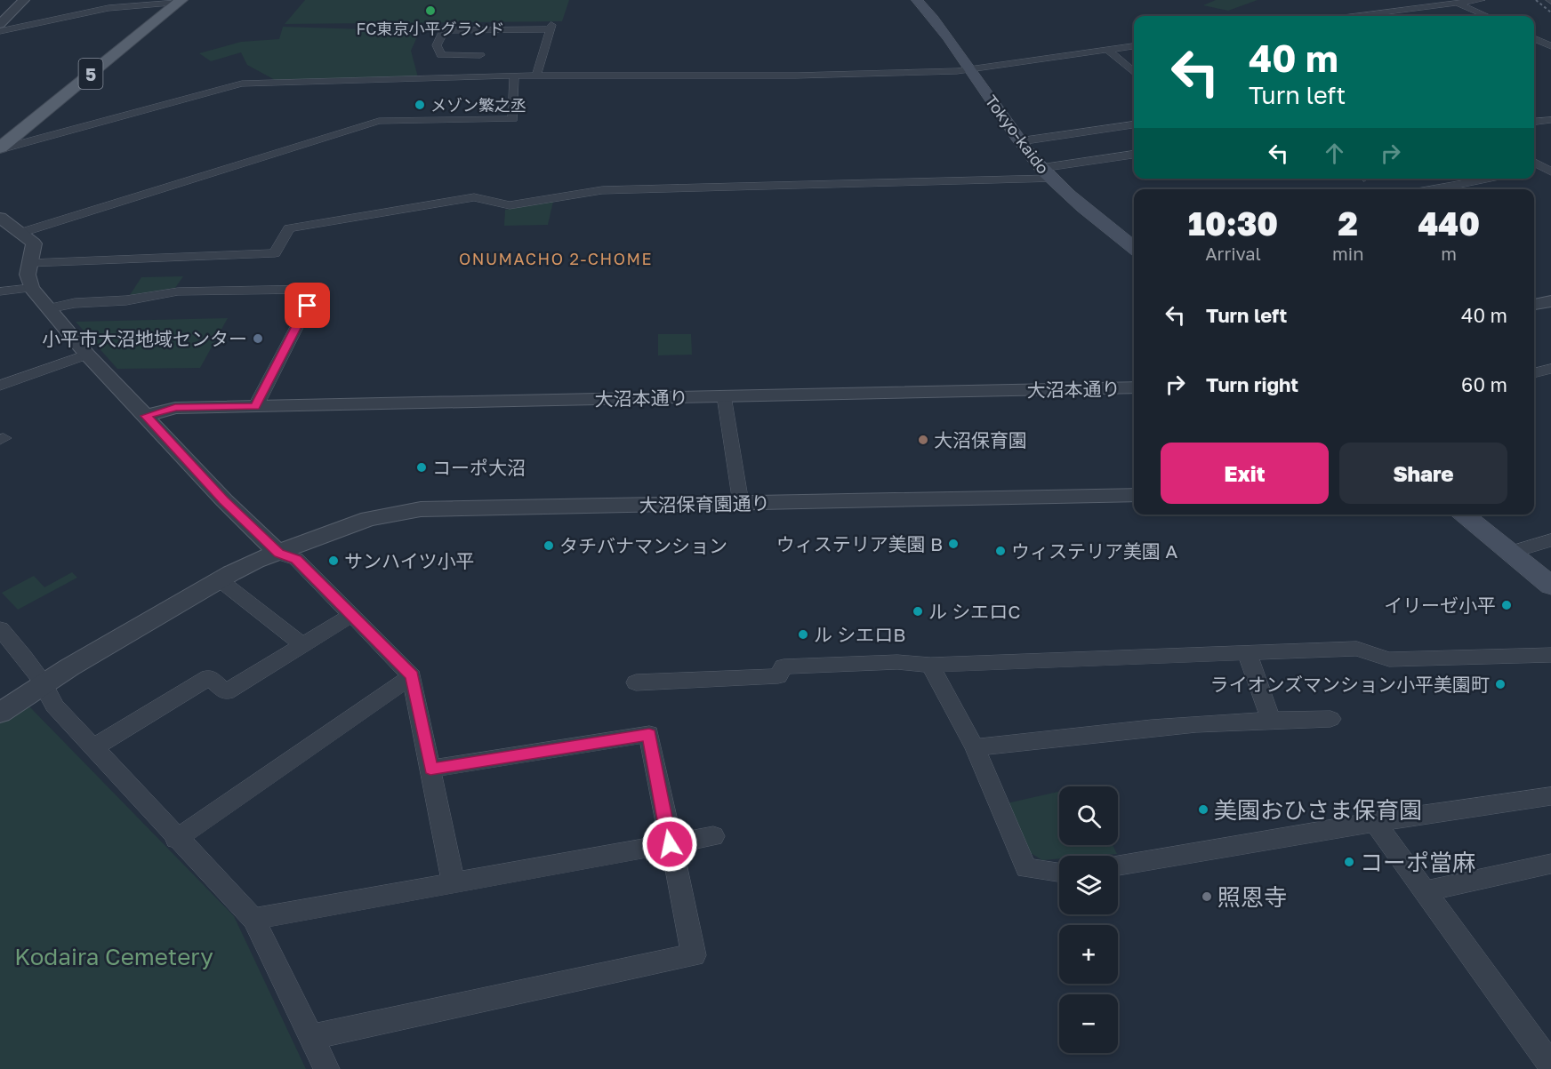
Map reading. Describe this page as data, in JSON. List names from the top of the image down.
{
  "streets": {
    "main road": ["5", "Tokyo-kaido"],
    "street": ["大沼本通り", "大沼保育園通り"]
  },
  "districts": ["ONUMACHO 2-CHOME"],
  "parks": ["Kodaira Cemetery"],
  "places": [
    "FC東京小平グランド",
    "メゾン繁之丞",
    "小平市大沼地域センター",
    "大沼保育園",
    "コーポ大沼",
    "ウィステリア美園 B",
    "タチバナマンション",
    "ウィステリア美園 A",
    "サンハイツ小平",
    "イリーゼ小平",
    "ル シエロC",
    "ル シエロB",
    "ライオンズマンション小平美園町",
    "美園おひさま保育園",
    "コーポ當麻",
    "照恩寺"
  ],
  "page": {
    "turn": ["40 m", "Turn left"],
    "eta": [
      "10:30",
      "Arrival",
      "2",
      "min",
      "440",
      "m"
    ],
    "list": [
      {
        "name": "Turn left",
        "value": "40 m"
      },
      {
        "name": "Turn right",
        "value": "60 m"
      }
    ],
    "buttons": ["Exit", "Share"],
    "map_buttons": ["+", "−"]
  }
}
